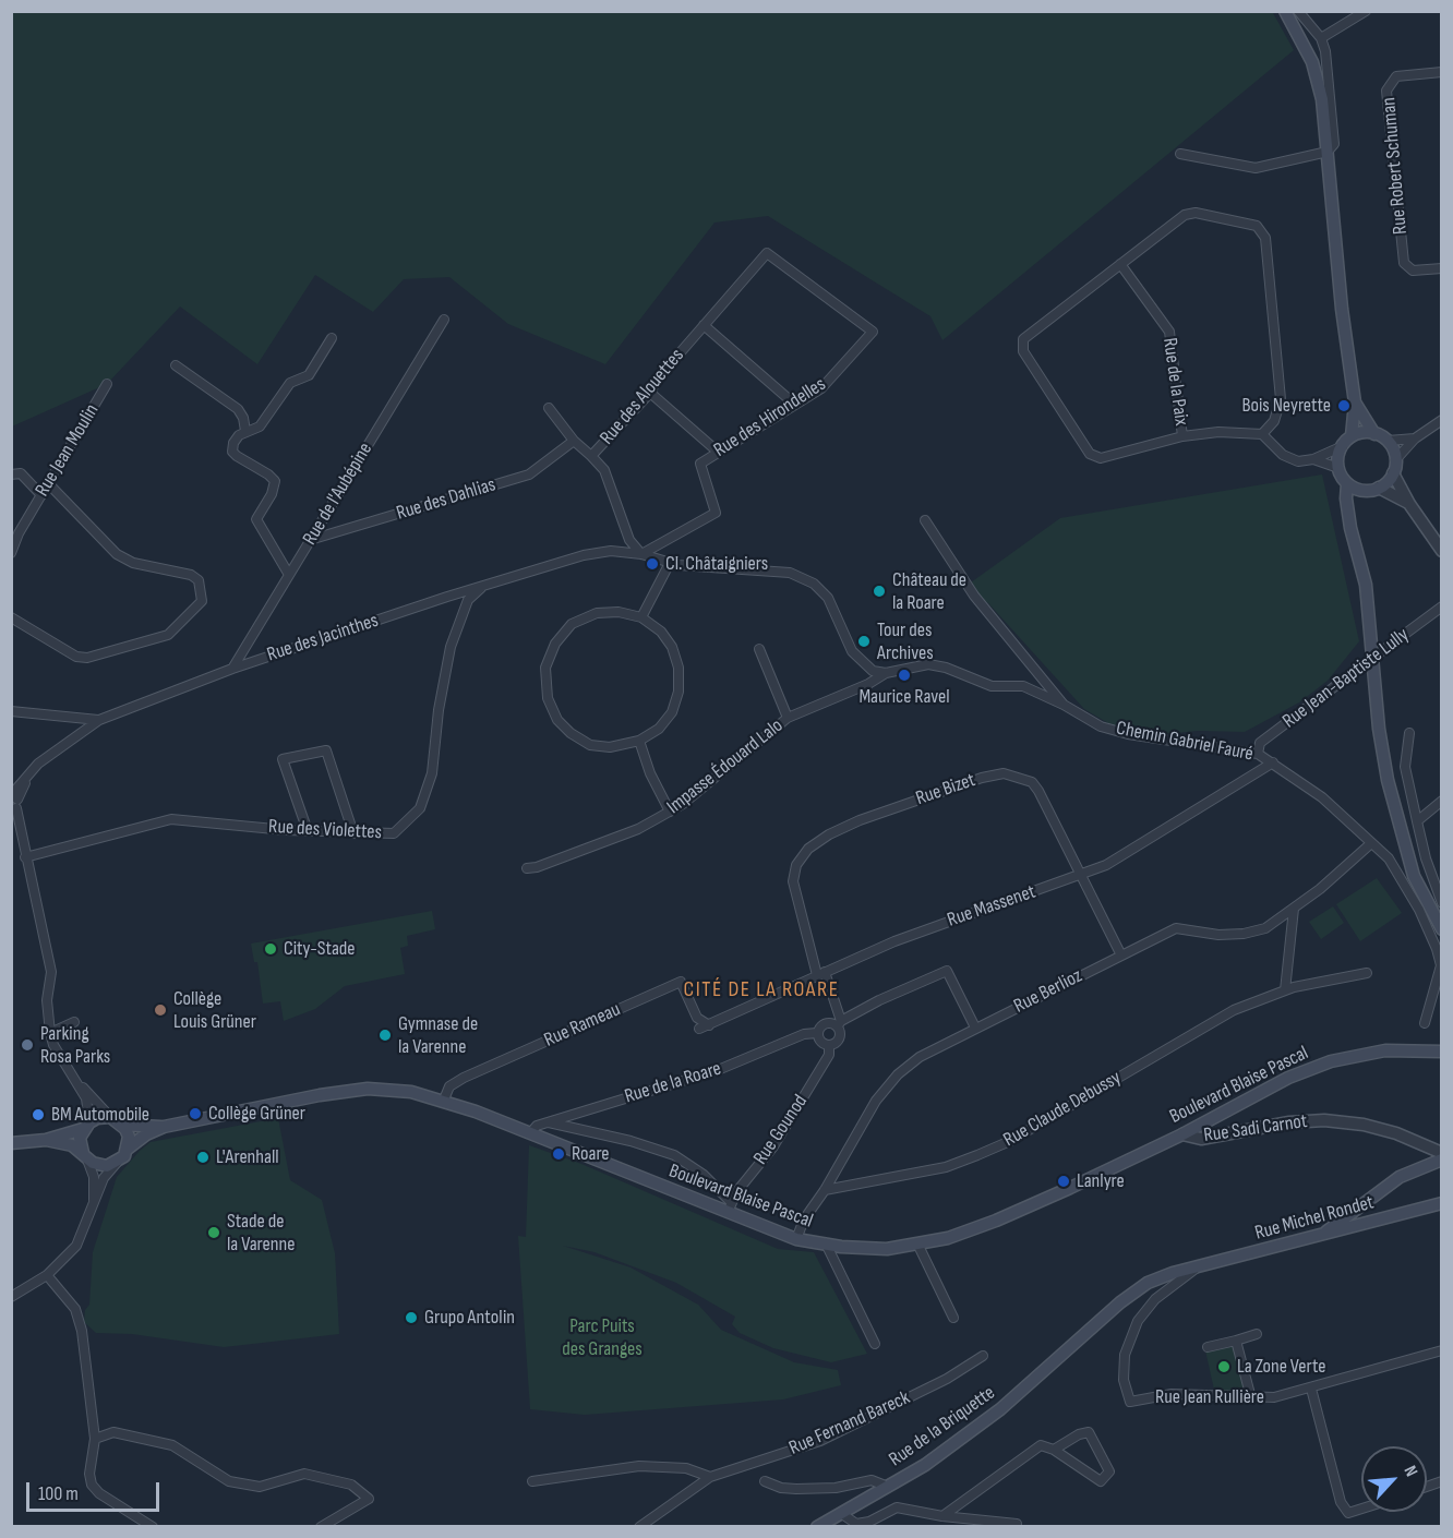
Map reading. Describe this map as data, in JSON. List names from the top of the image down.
{
  "streets": {
    "main road": ["Boulevard Blaise Pascal", "Rue Michel Rondet", "Rue de la Briquette"],
    "street": [
      "Rue Robert Schuman",
      "Rue de la Paix",
      "Rue des Alouettes",
      "Rue des Hirondelles",
      "Rue Jean Moulin",
      "Rue de l'Aubépine",
      "Rue des Dahlias",
      "Rue des Jacinthes",
      "Rue Jean-Baptiste Lully",
      "Chemin Gabriel Fauré",
      "Impasse Édouard Lalo",
      "Rue Bizet",
      "Rue des Violettes",
      "Rue Massenet",
      "Rue Berlioz",
      "Rue Rameau",
      "Rue de la Roare",
      "Rue Claude Debussy",
      "Rue Sadi Carnot",
      "Rue Gounod",
      "Rue Jean Rullière",
      "Rue Fernand Bareck"
    ]
  },
  "crossings": [
    ["Rue des Alouettes", "Rue des Hirondelles"],
    ["Rue des Alouettes", "Rue des Jacinthes"],
    ["Rue des Hirondelles", "Rue des Jacinthes"],
    ["Rue de l'Aubépine", "Rue des Dahlias"],
    ["Rue de l'Aubépine", "Rue des Jacinthes"],
    ["Rue des Jacinthes", "Impasse Édouard Lalo"],
    ["Rue des Jacinthes", "Rue des Violettes"],
    ["Rue Jean-Baptiste Lully", "Chemin Gabriel Fauré"],
    ["Chemin Gabriel Fauré", "Impasse Édouard Lalo"],
    ["Chemin Gabriel Fauré", "Rue Massenet"],
    ["Chemin Gabriel Fauré", "Rue Berlioz"],
    ["Rue Bizet", "Rue Massenet"],
    ["Rue Bizet", "Rue Berlioz"],
    ["Rue Bizet", "Rue de la Roare"],
    ["Rue Bizet", "Rue Gounod"],
    ["Rue Massenet", "Rue Rameau"],
    ["Rue Berlioz", "Rue de la Roare"],
    ["Rue Berlioz", "Boulevard Blaise Pascal"],
    ["Rue Berlioz", "Rue Claude Debussy"],
    ["Rue Rameau", "Boulevard Blaise Pascal"],
    ["Rue de la Roare", "Boulevard Blaise Pascal"],
    ["Rue de la Roare", "Rue Gounod"],
    ["Boulevard Blaise Pascal", "Rue Sadi Carnot"],
    ["Boulevard Blaise Pascal", "Rue Gounod"],
    ["Rue Michel Rondet", "Rue Jean Rullière"],
    ["Rue Michel Rondet", "Rue de la Briquette"]
  ],
  "districts": ["CITÉ DE LA ROARE"],
  "parks": ["Parc Puits des Granges"],
  "places": [
    "Bois Neyrette",
    "Cl. Châtaigniers",
    "Château de la Roare",
    "Tour des Archives",
    "Maurice Ravel",
    "City-Stade",
    "Collège Louis Grüner",
    "Gymnase de la Varenne",
    "Parking Rosa Parks",
    "Collège Grüner",
    "BM Automobile",
    "Roare",
    "L'Arenhall",
    "Lanlyre",
    "Stade de la Varenne",
    "Grupo Antolin",
    "La Zone Verte"
  ],
  "scale_bar": "100 m",
  "north": "top right"
}
